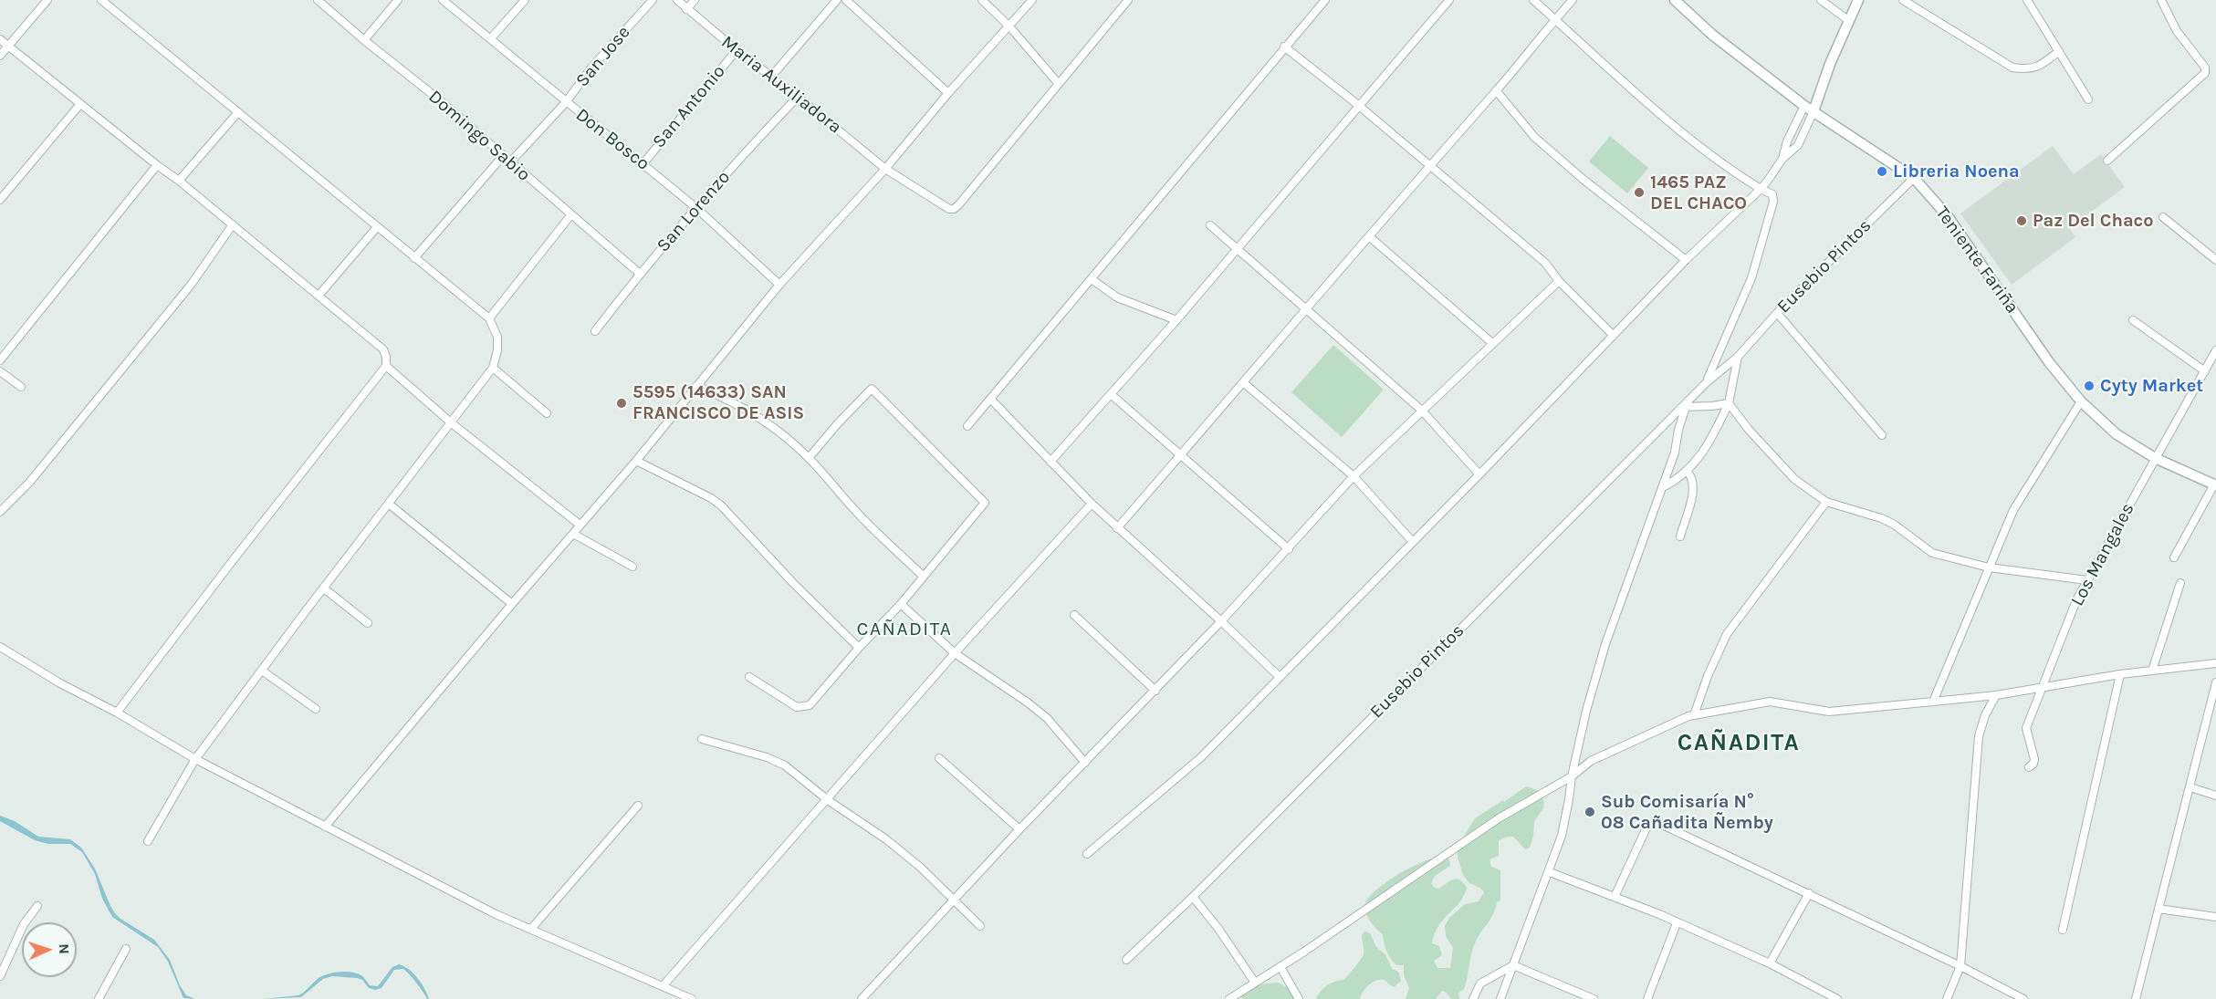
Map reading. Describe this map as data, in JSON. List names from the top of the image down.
{
  "streets": {
    "street": [
      "San Jose",
      "Maria Auxiliadora",
      "San Antonio",
      "Domingo Sabio",
      "Don Bosco",
      "San Lorenzo",
      "Teniente Fariña",
      "Eusebio Pintos",
      "Los Mangales"
    ]
  },
  "crossings": [
    ["San Jose", "Domingo Sabio"],
    ["San Jose", "Don Bosco"],
    ["Maria Auxiliadora", "San Antonio"],
    ["Maria Auxiliadora", "San Lorenzo"],
    ["San Antonio", "Don Bosco"],
    ["Domingo Sabio", "San Lorenzo"],
    ["Don Bosco", "San Lorenzo"],
    ["Teniente Fariña", "Eusebio Pintos"],
    ["Teniente Fariña", "Los Mangales"]
  ],
  "districts": ["CAÑADITA", "CAÑADITA"],
  "places": [
    "Libreria Noena",
    "1465 PAZ DEL CHACO",
    "Paz Del Chaco",
    "Cyty Market",
    "5595 (14633) SAN FRANCISCO DE ASIS",
    "Sub Comisaría N° 08 Cañadita Ñemby"
  ],
  "north": "right"
}
